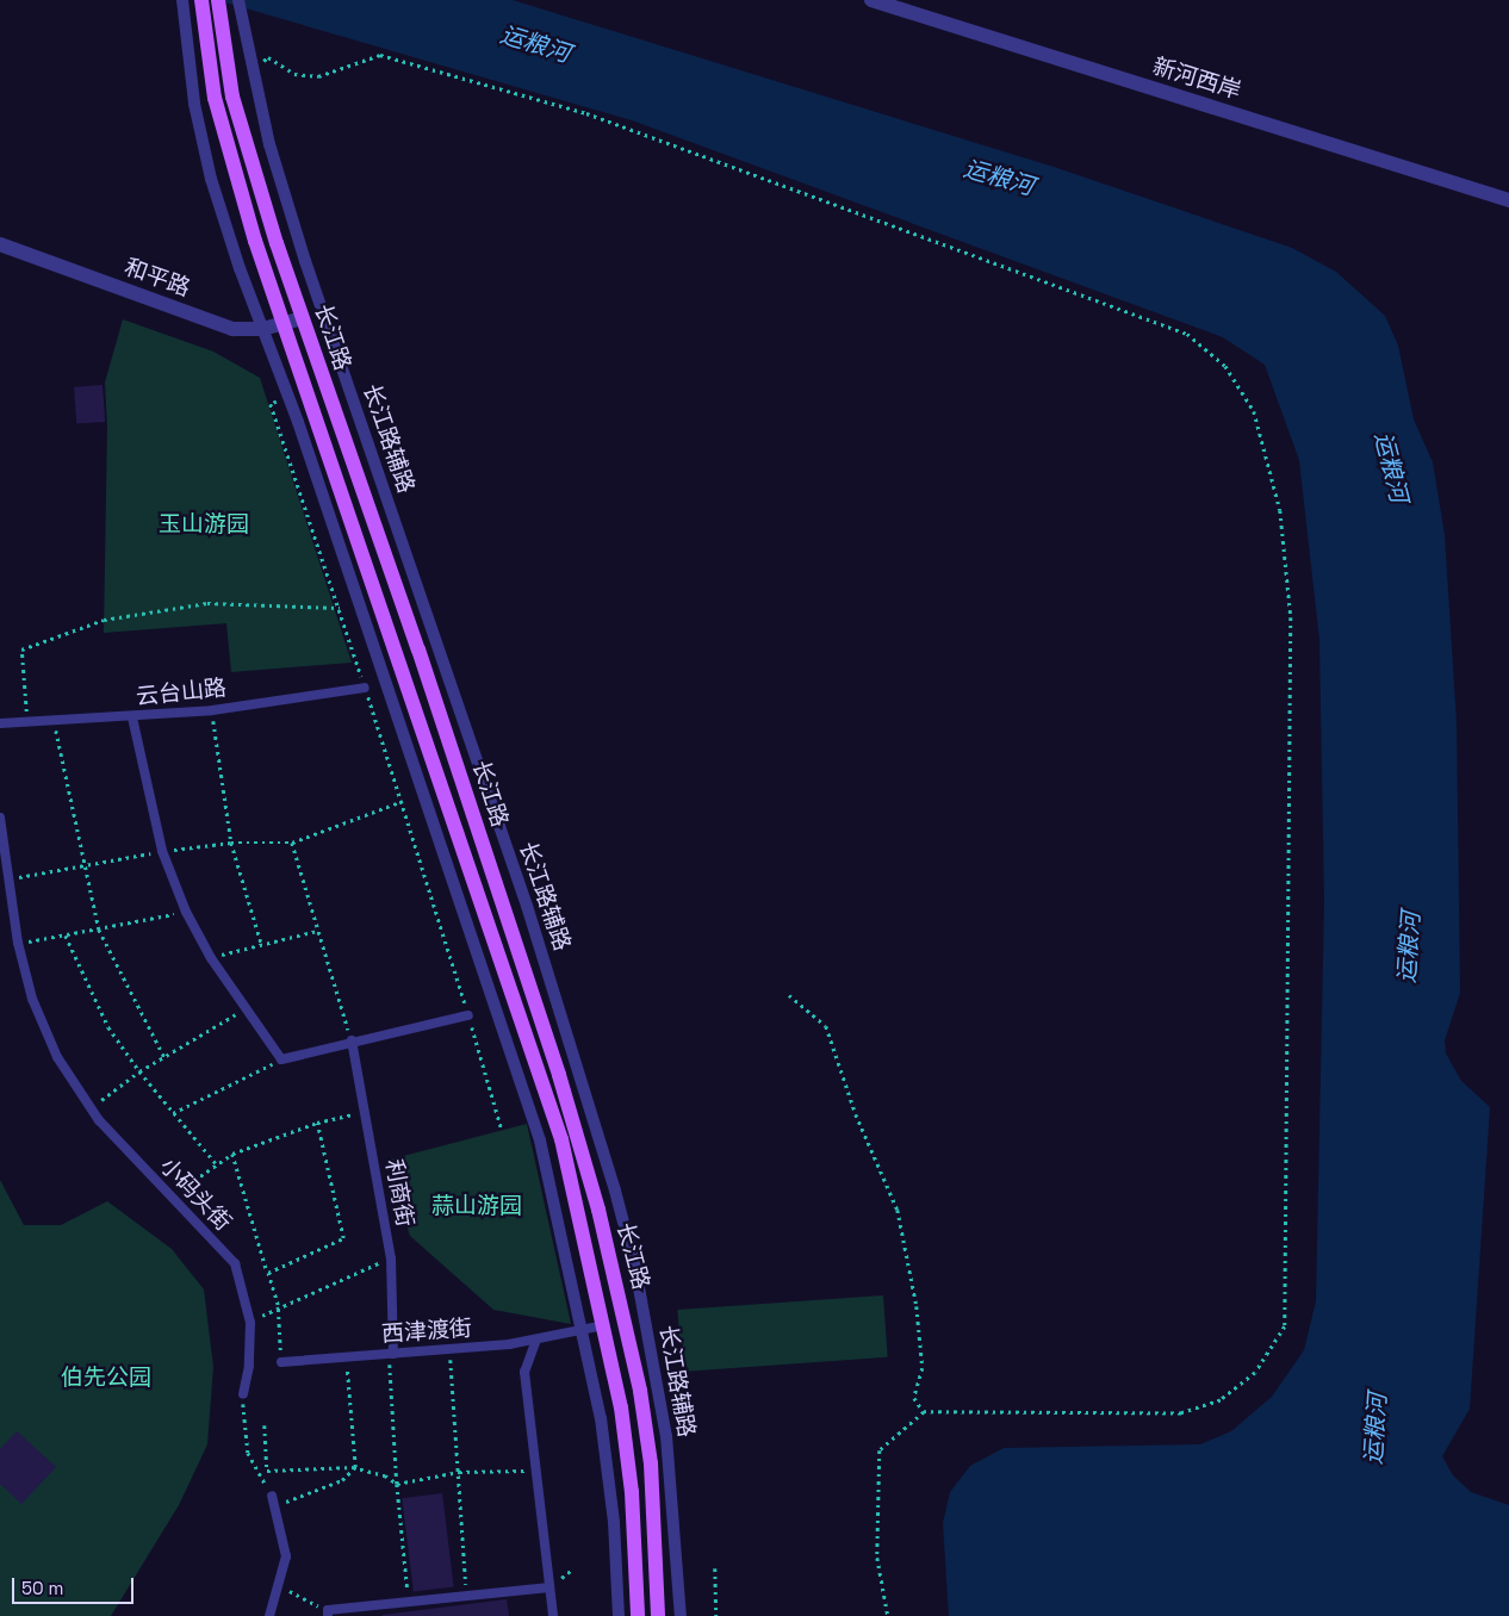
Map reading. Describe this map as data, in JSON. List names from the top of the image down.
{
  "streets": {
    "main road": ["长江路"],
    "street": [
      "新河西岸",
      "和平路",
      "长江路辅路",
      "云台山路",
      "利商街",
      "小码头街",
      "西津渡街"
    ]
  },
  "crossings": [
    ["和平路", "长江路"],
    ["长江路", "西津渡街"],
    ["利商街", "西津渡街"]
  ],
  "water": ["运粮河"],
  "parks": ["玉山游园", "蒜山游园", "伯先公园"],
  "scale_bar": "50 m"
}
